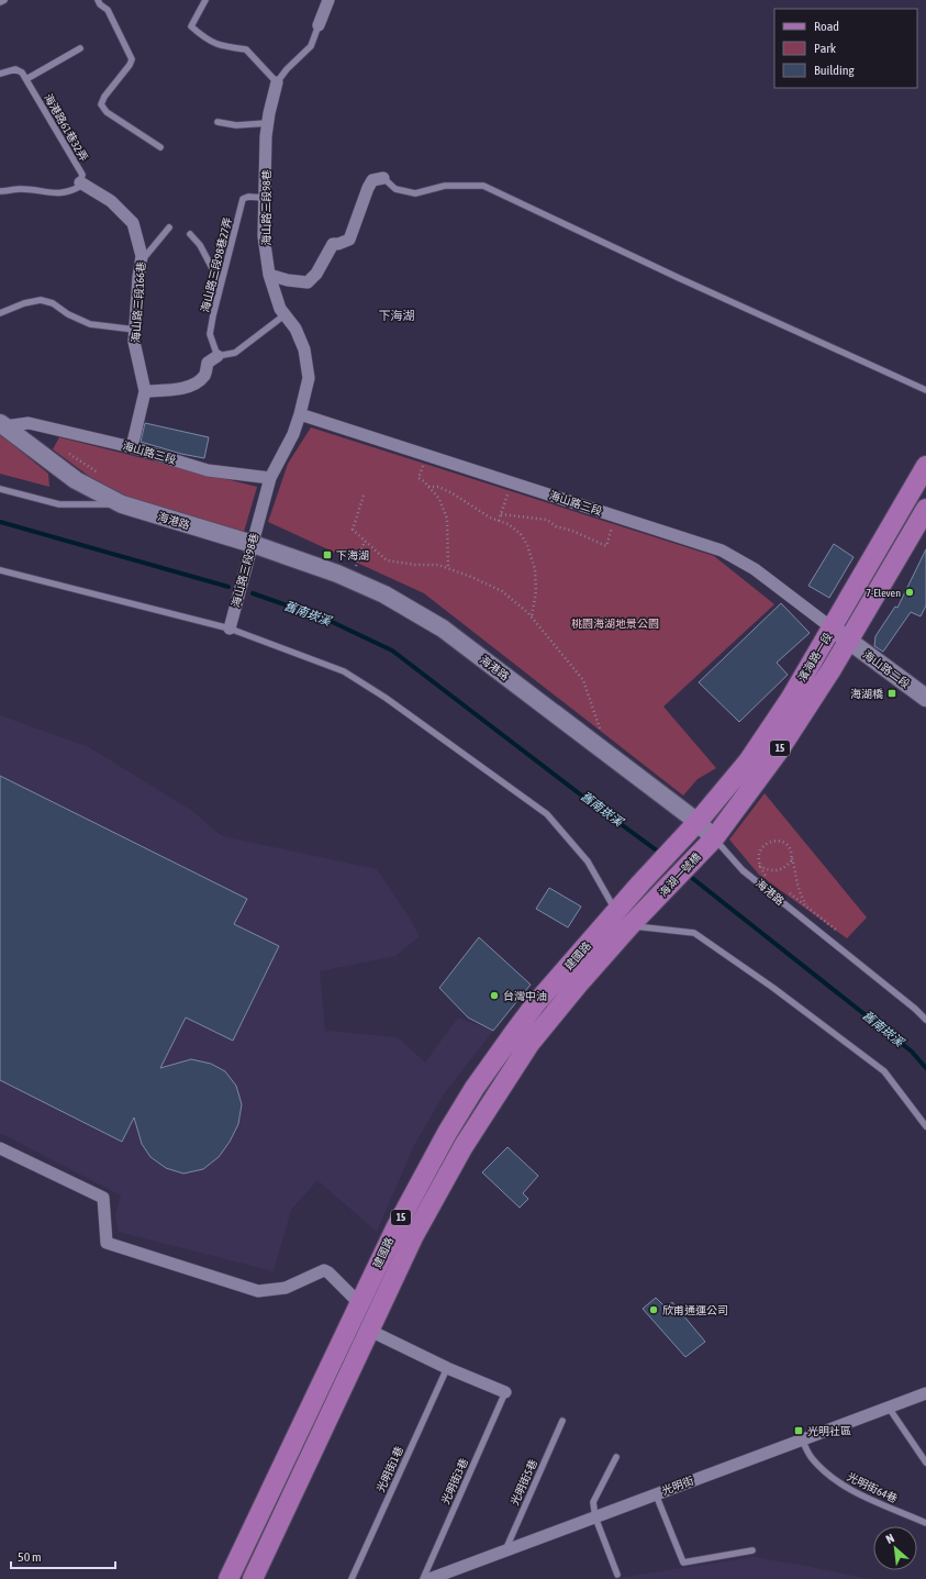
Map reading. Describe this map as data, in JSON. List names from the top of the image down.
{
  "streets": {
    "main road": [
      "濱海路一段",
      "15",
      "海湖一號橋",
      "建國路"
    ],
    "street": [
      "海山路三段98巷",
      "海山路三段166巷",
      "海山路三段",
      "海港路",
      "海山路二段",
      "光明街"
    ],
    "lane": [
      "海港路61巷32弄",
      "海山路三段98巷27弄",
      "光明街1巷",
      "光明街3巷",
      "光明街5巷",
      "光明街64巷"
    ]
  },
  "crossings": [
    ["海港路61巷32弄", "海山路三段166巷"],
    ["海山路三段98巷", "海山路三段98巷27弄"],
    ["海山路三段98巷", "海山路三段"],
    ["海山路三段98巷", "海港路"],
    ["海山路三段166巷", "海山路三段"],
    ["海山路三段", "海港路"],
    ["海山路三段", "濱海路一段"],
    ["海山路三段", "海山路二段"],
    ["海港路", "濱海路一段"],
    ["海港路", "海湖一號橋"],
    ["濱海路一段", "海山路二段"],
    ["濱海路一段", "海湖一號橋"],
    ["海湖一號橋", "建國路"],
    ["光明街5巷", "光明街"],
    ["光明街", "光明街64巷"]
  ],
  "districts": ["下海湖"],
  "water": ["舊南崁溪"],
  "parks": ["桃園海湖地景公園"],
  "places": {
    "transit": ["下海湖", "海湖橋", "光明社區"],
    "other": ["7-Eleven", "台灣中油", "欣甫通運公司"]
  },
  "legend": ["Road", "Park", "Building"],
  "scale_bar": "50 m",
  "north": "top left"
}
